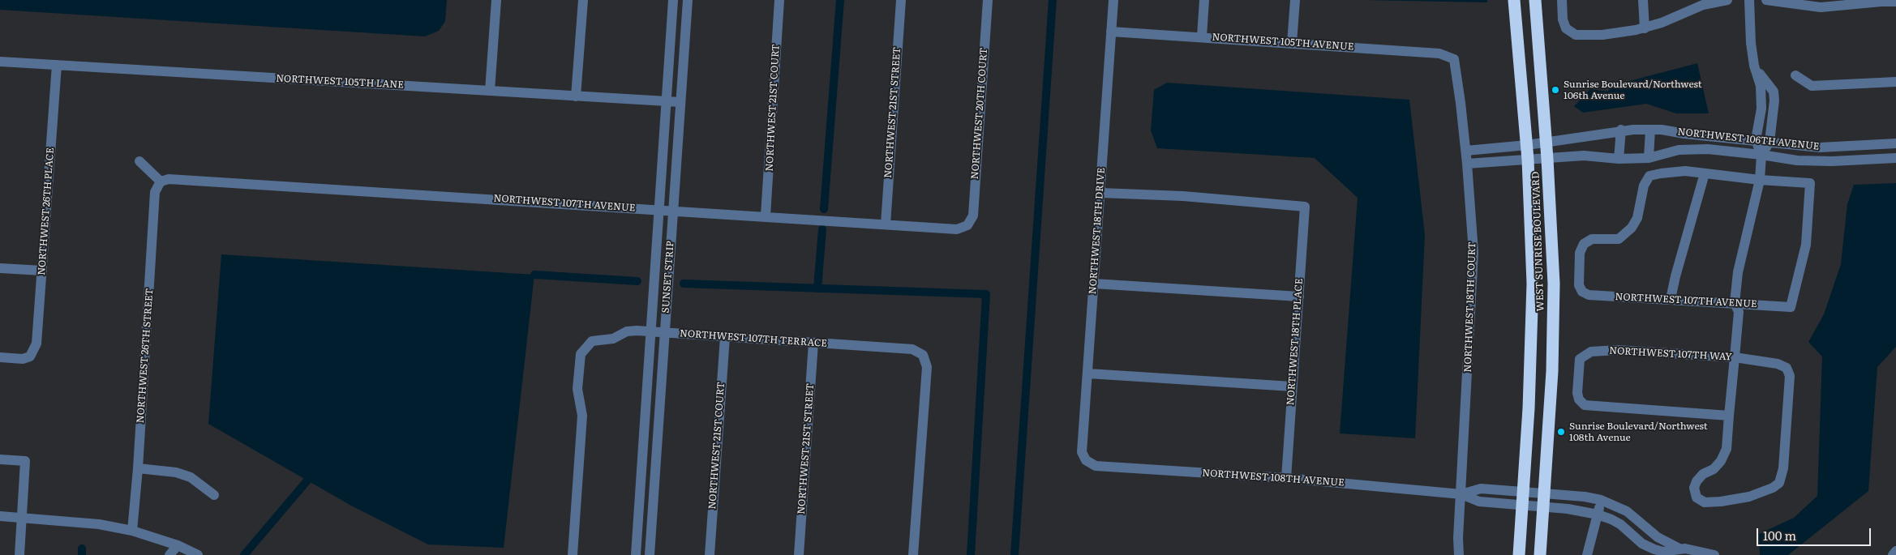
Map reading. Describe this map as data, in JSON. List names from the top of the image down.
{
  "streets": {
    "highway": ["WEST SUNRISE BOULEVARD"],
    "street": [
      "NORTHWEST 105TH AVENUE",
      "NORTHWEST 105TH LANE",
      "NORTHWEST 21ST COURT",
      "NORTHWEST 21ST STREET",
      "NORTHWEST 20TH COURT",
      "NORTHWEST 106TH AVENUE",
      "NORTHWEST 107TH AVENUE",
      "NORTHWEST 26TH PLACE",
      "NORTHWEST 18TH DRIVE",
      "SUNSET STRIP",
      "NORTHWEST 18TH COURT",
      "NORTHWEST 107TH TERRACE",
      "NORTHWEST 18TH PLACE",
      "NORTHWEST 107TH WAY",
      "NORTHWEST 26TH STREET",
      "NORTHWEST 108TH AVENUE"
    ]
  },
  "crossings": [
    ["NORTHWEST 105TH AVENUE", "NORTHWEST 18TH DRIVE"],
    ["NORTHWEST 105TH AVENUE", "NORTHWEST 18TH COURT"],
    ["NORTHWEST 105TH LANE", "NORTHWEST 26TH PLACE"],
    ["NORTHWEST 105TH LANE", "SUNSET STRIP"],
    ["NORTHWEST 21ST COURT", "NORTHWEST 107TH AVENUE"],
    ["NORTHWEST 21ST COURT", "NORTHWEST 107TH TERRACE"],
    ["NORTHWEST 21ST STREET", "NORTHWEST 107TH AVENUE"],
    ["NORTHWEST 21ST STREET", "NORTHWEST 107TH TERRACE"],
    ["NORTHWEST 20TH COURT", "NORTHWEST 107TH AVENUE"],
    ["NORTHWEST 106TH AVENUE", "WEST SUNRISE BOULEVARD"],
    ["NORTHWEST 106TH AVENUE", "NORTHWEST 18TH COURT"],
    ["NORTHWEST 107TH AVENUE", "SUNSET STRIP"],
    ["NORTHWEST 107TH AVENUE", "NORTHWEST 26TH STREET"],
    ["NORTHWEST 18TH DRIVE", "NORTHWEST 18TH PLACE"],
    ["NORTHWEST 18TH DRIVE", "NORTHWEST 108TH AVENUE"],
    ["WEST SUNRISE BOULEVARD", "NORTHWEST 108TH AVENUE"],
    ["SUNSET STRIP", "NORTHWEST 107TH TERRACE"],
    ["NORTHWEST 18TH COURT", "NORTHWEST 108TH AVENUE"],
    ["NORTHWEST 18TH PLACE", "NORTHWEST 108TH AVENUE"]
  ],
  "places": ["Sunrise Boulevard/Northwest 106th Avenue", "Sunrise Boulevard/Northwest 108th Avenue"],
  "scale_bar": "100 m"
}
